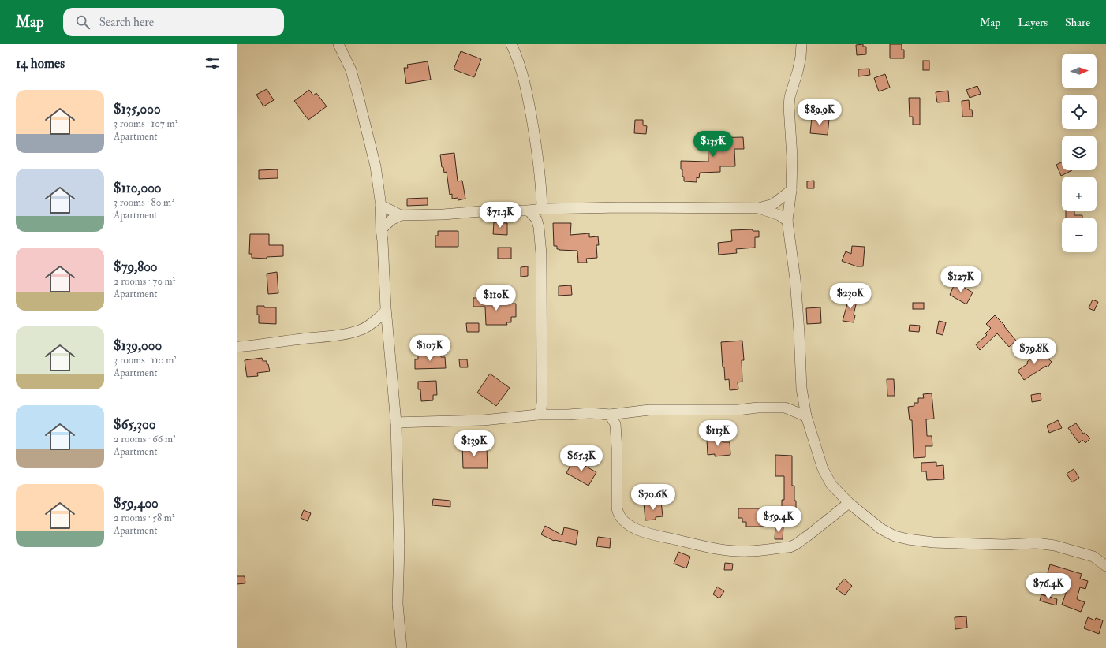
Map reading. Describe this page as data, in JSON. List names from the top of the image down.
{
  "north": "right",
  "page": {
    "header": "Map",
    "search": "Search here",
    "nav": ["Map", "Layers", "Share"],
    "heading": "14 homes",
    "map_buttons": ["+", "−"],
    "list": [
      {
        "name": "$135,000",
        "note": "3 rooms · 107 m² · Apartment"
      },
      {
        "name": "$110,000",
        "note": "3 rooms · 80 m² · Apartment"
      },
      {
        "name": "$79,800",
        "note": "2 rooms · 70 m² · Apartment"
      },
      {
        "name": "$139,000",
        "note": "3 rooms · 110 m² · Apartment"
      },
      {
        "name": "$65,300",
        "note": "2 rooms · 66 m² · Apartment"
      },
      {
        "name": "$59,400",
        "note": "2 rooms · 58 m² · Apartment"
      }
    ],
    "price": [
      "$89.9K",
      "$135K",
      "$71.3K",
      "$127K",
      "$230K",
      "$110K",
      "$107K",
      "$79.8K",
      "$113K",
      "$139K",
      "$65.3K",
      "$70.6K",
      "$59.4K",
      "$76.4K"
    ]
  }
}
